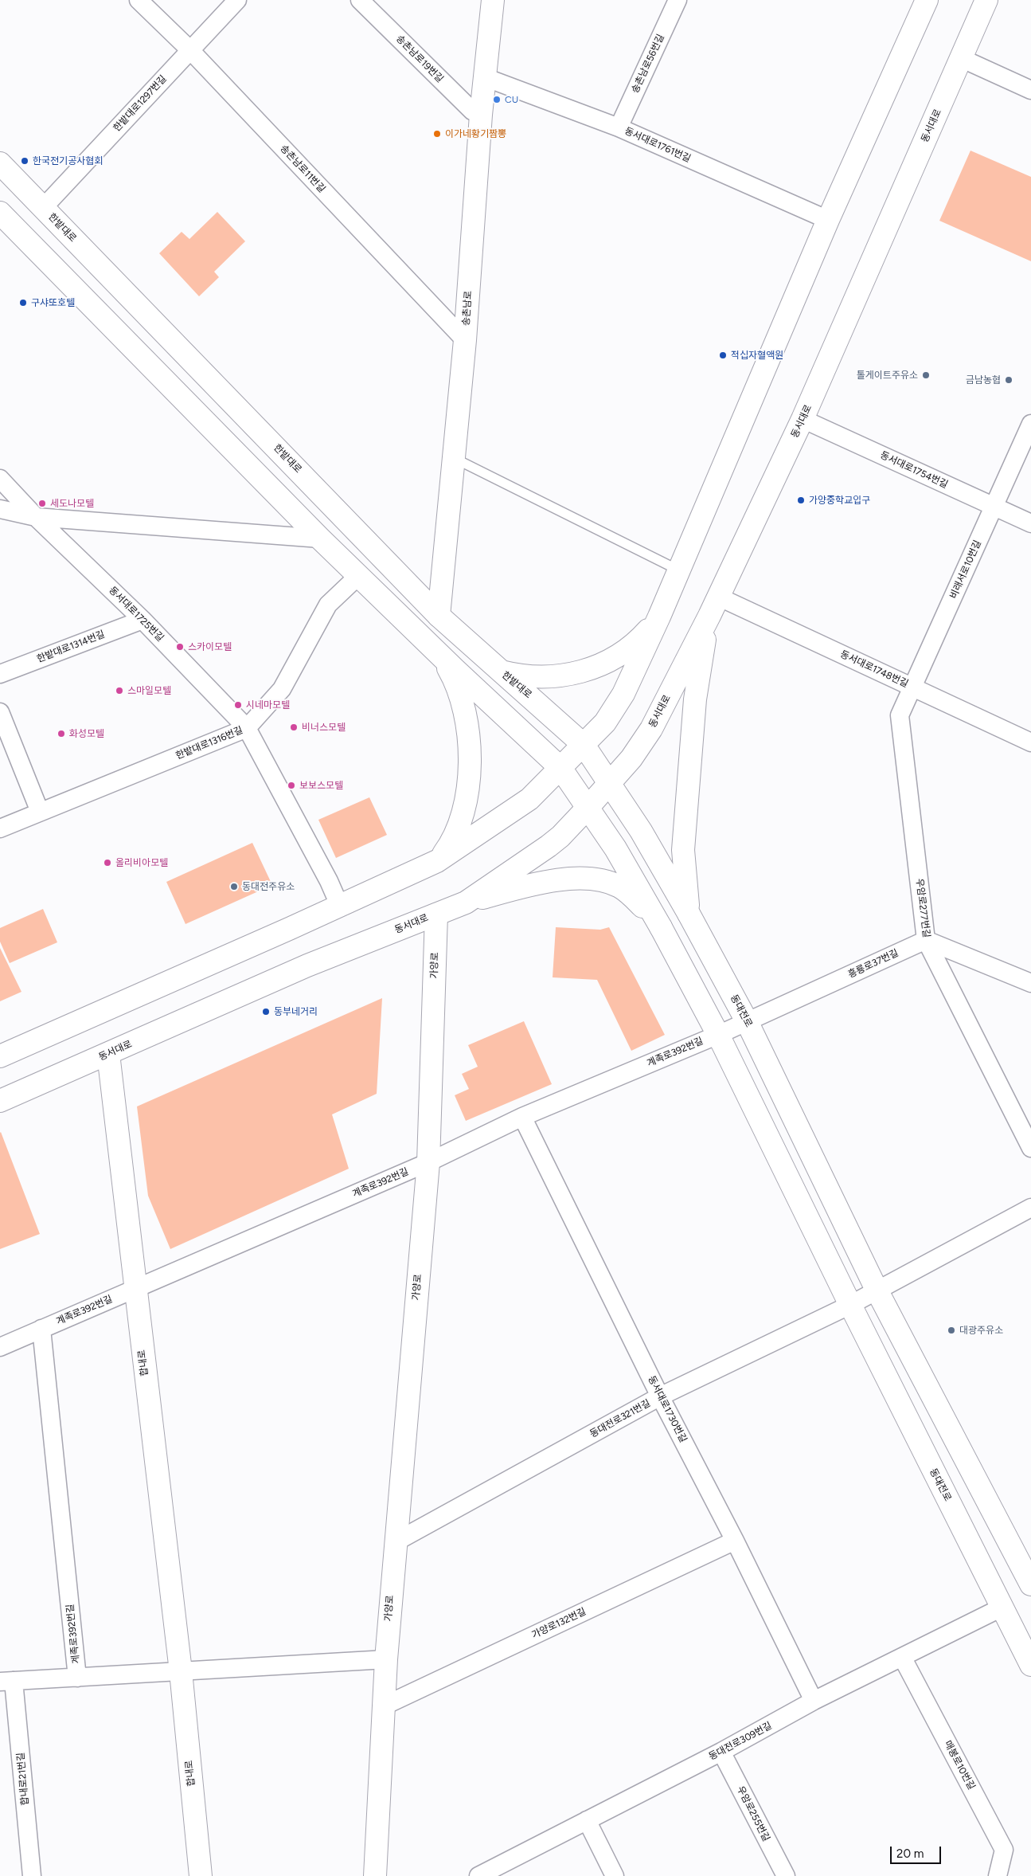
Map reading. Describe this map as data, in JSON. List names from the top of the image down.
{
  "streets": {
    "main road": [
      "동서대로",
      "한밭대로",
      "송촌남로",
      "가양로",
      "동대전로",
      "합내로"
    ],
    "street": [
      "송촌남로19번길",
      "송촌남로56번길",
      "한밭대로1297번길",
      "동서대로1761번길",
      "송촌남로11번길",
      "동서대로1754번길",
      "비래서로10번길",
      "동서대로1725번길",
      "한밭대로1314번길",
      "동서대로1748번길",
      "한밭대로1316번길",
      "우암로277번길",
      "흥룡로37번길",
      "계족로392번길",
      "동서대로1730번길",
      "동대전로321번길",
      "가양로132번길",
      "동대전로309번길",
      "매봉로10번길",
      "합내로21번길",
      "우암로255번길"
    ]
  },
  "crossings": [
    ["송촌남로19번길", "송촌남로"],
    ["송촌남로56번길", "동서대로1761번길"],
    ["한밭대로1297번길", "송촌남로11번길"],
    ["한밭대로1297번길", "한밭대로"],
    ["동서대로", "동서대로1754번길"],
    ["동서대로", "동서대로1748번길"],
    ["동서대로", "가양로"],
    ["동서대로", "동대전로"],
    ["동서대로", "합내로"],
    ["동서대로1761번길", "송촌남로"],
    ["송촌남로11번길", "송촌남로"],
    ["한밭대로", "송촌남로"],
    ["한밭대로", "동대전로"],
    ["동서대로1754번길", "비래서로10번길"],
    ["비래서로10번길", "동서대로1748번길"],
    ["비래서로10번길", "우암로277번길"],
    ["동서대로1725번길", "한밭대로1314번길"],
    ["동서대로1725번길", "한밭대로1316번길"],
    ["우암로277번길", "흥룡로37번길"],
    ["흥룡로37번길", "동대전로"],
    ["흥룡로37번길", "계족로392번길"],
    ["가양로", "계족로392번길"],
    ["가양로", "동대전로321번길"],
    ["가양로", "가양로132번길"],
    ["동대전로", "계족로392번길"],
    ["동대전로", "동대전로321번길"],
    ["동대전로", "동대전로309번길"],
    ["계족로392번길", "합내로"],
    ["계족로392번길", "동서대로1730번길"],
    ["동서대로1730번길", "동대전로321번길"],
    ["동서대로1730번길", "가양로132번길"],
    ["동서대로1730번길", "동대전로309번길"],
    ["동대전로309번길", "매봉로10번길"],
    ["동대전로309번길", "우암로255번길"]
  ],
  "places": [
    "CU",
    "이가네황기짬뽕",
    "한국전기공사협회",
    "구샤또호텔",
    "적십자혈액원",
    "톨게이트주유소",
    "금남농협",
    "가양중학교입구",
    "세도나모텔",
    "스카이모텔",
    "스마일모텔",
    "시네마모텔",
    "비너스모텔",
    "화성모텔",
    "보보스모텔",
    "올리비아모텔",
    "동대전주유소",
    "동부네거리",
    "대광주유소"
  ],
  "scale_bar": "20 m"
}
